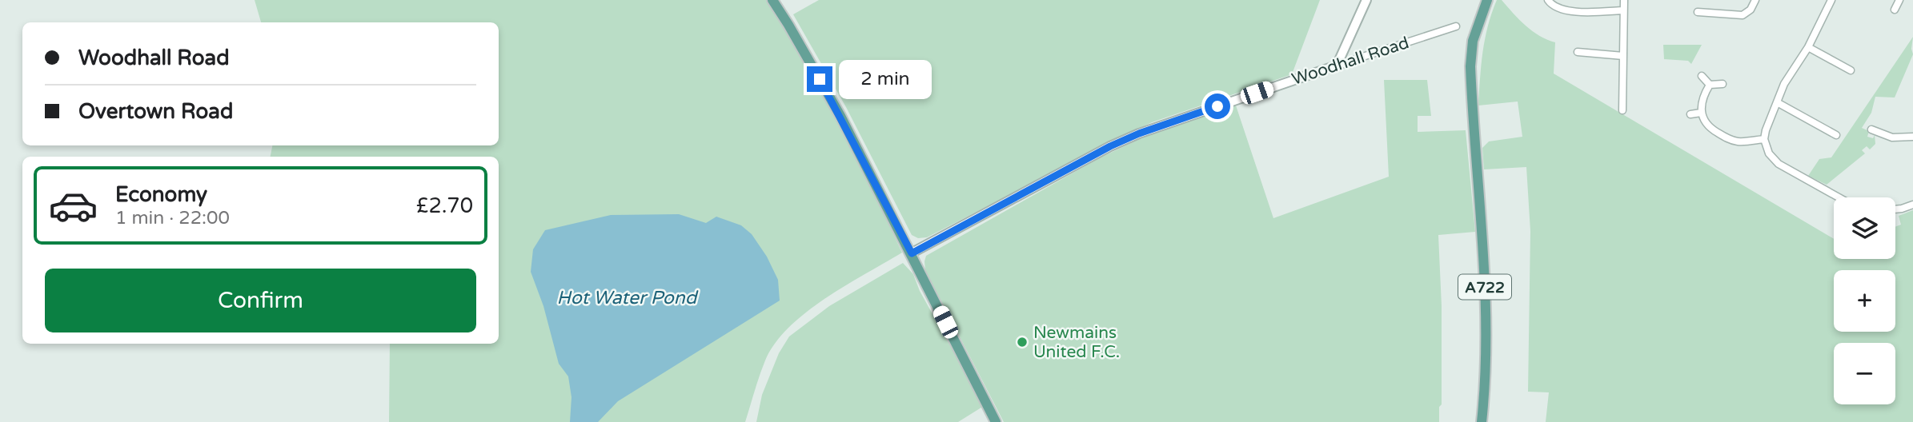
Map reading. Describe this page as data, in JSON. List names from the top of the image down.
{
  "streets": {
    "main road": ["A722"],
    "street": ["Woodhall Road"]
  },
  "water": ["Hot Water Pond"],
  "places": ["Newmains United F.C."],
  "page": {
    "banner": ["Woodhall Road", "Overtown Road"],
    "bubble": "2 min",
    "list": [
      {
        "name": "Economy",
        "note": "1 min · 22:00",
        "value": "£2.70"
      }
    ],
    "map_buttons": ["+", "−"],
    "buttons": "Confirm"
  }
}
